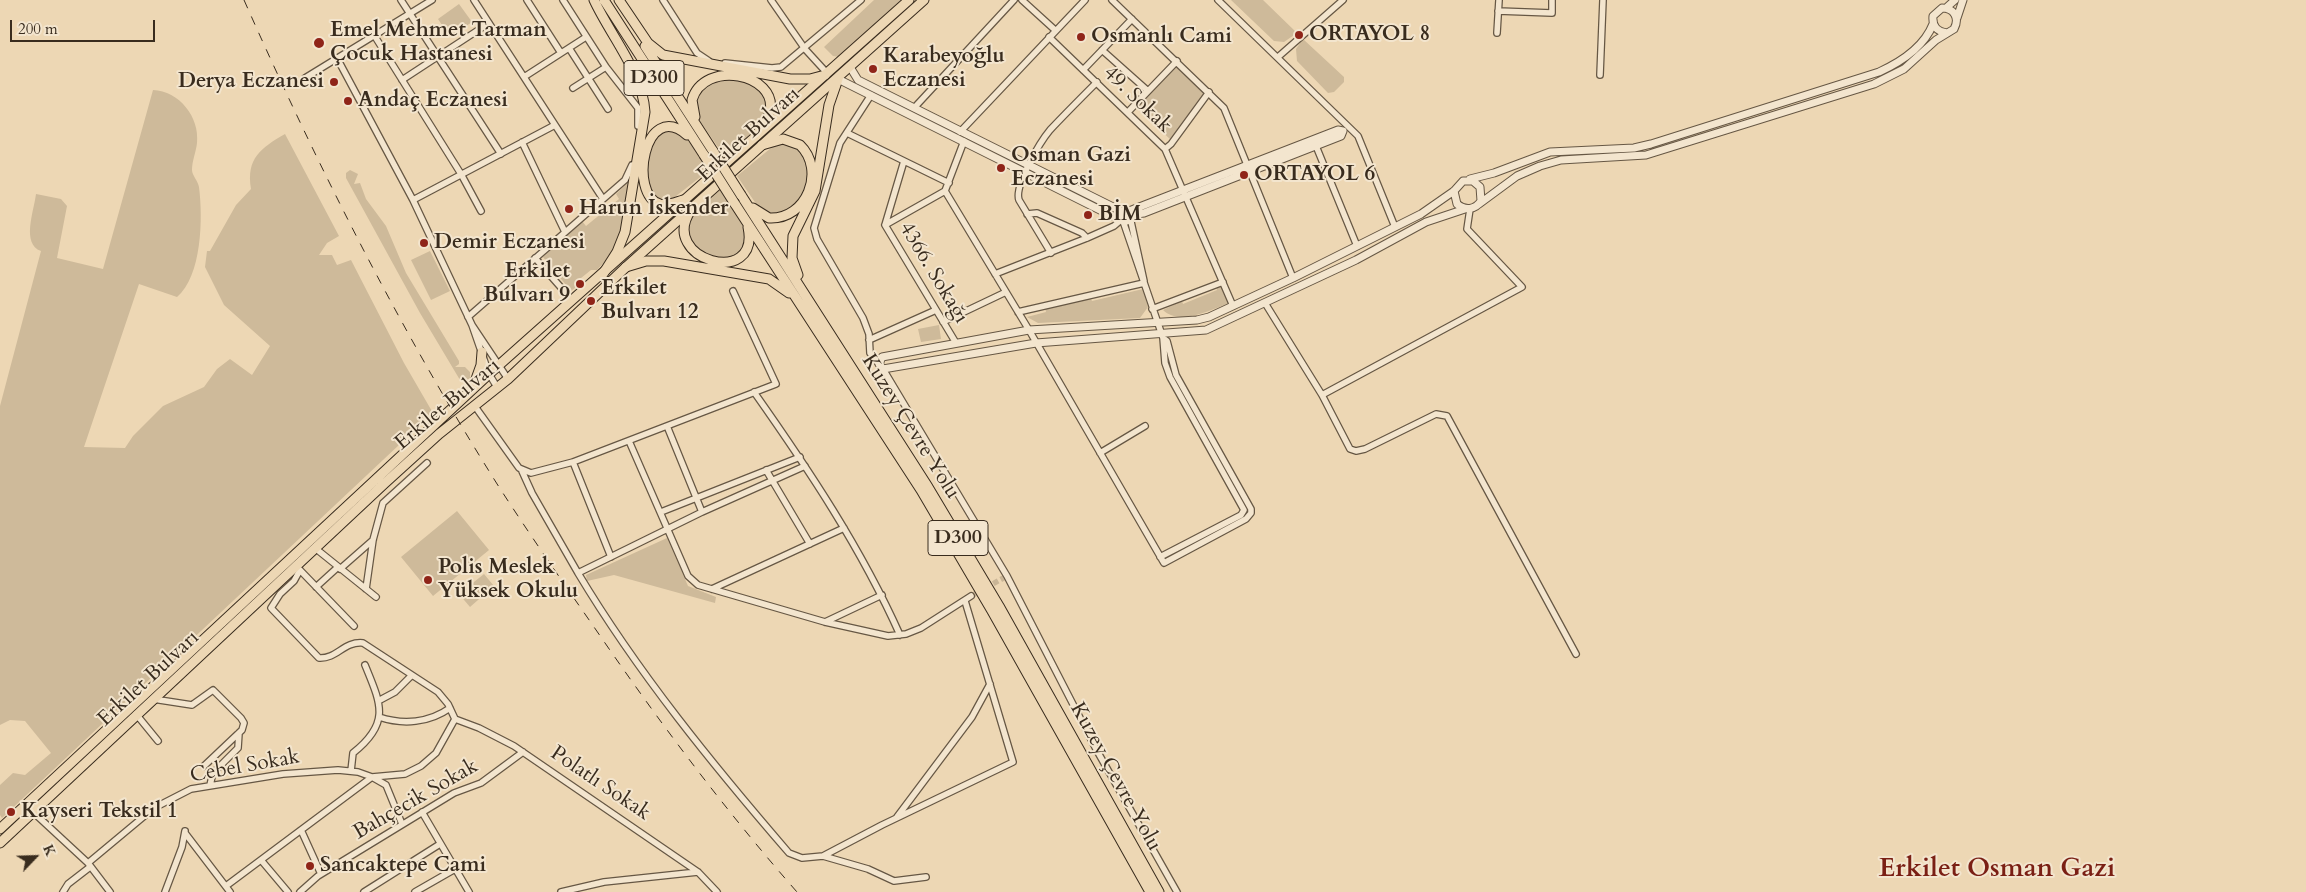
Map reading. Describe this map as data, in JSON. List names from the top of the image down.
{
  "streets": {
    "main road": ["D300", "Erkilet Bulvarı", "Kuzey Çevre Yolu"],
    "street": [
      "49. Sokak",
      "4366. Sokağı",
      "Cebel Sokak",
      "Polatlı Sokak",
      "Bahçecik Sokak"
    ]
  },
  "crossings": [
    ["D300", "Kuzey Çevre Yolu"],
    ["Cebel Sokak", "Bahçecik Sokak"],
    ["Polatlı Sokak", "Bahçecik Sokak"]
  ],
  "districts": ["Erkilet Osman Gazi"],
  "places": [
    "ORTAYOL 8",
    "Osmanlı Cami",
    "Emel Mehmet Tarman Çocuk Hastanesi",
    "Karabeyoğlu Eczanesi",
    "Derya Eczanesi",
    "Andaç Eczanesi",
    "Osman Gazi Eczanesi",
    "ORTAYOL 6",
    "Harun İskender",
    "BİM",
    "Demir Eczanesi",
    "Erkilet Bulvarı 9",
    "Erkilet Bulvarı 12",
    "Polis Meslek Yüksek Okulu",
    "Kayseri Tekstil 1",
    "Sancaktepe Cami"
  ],
  "scale_bar": "200 m",
  "north": "top right"
}
